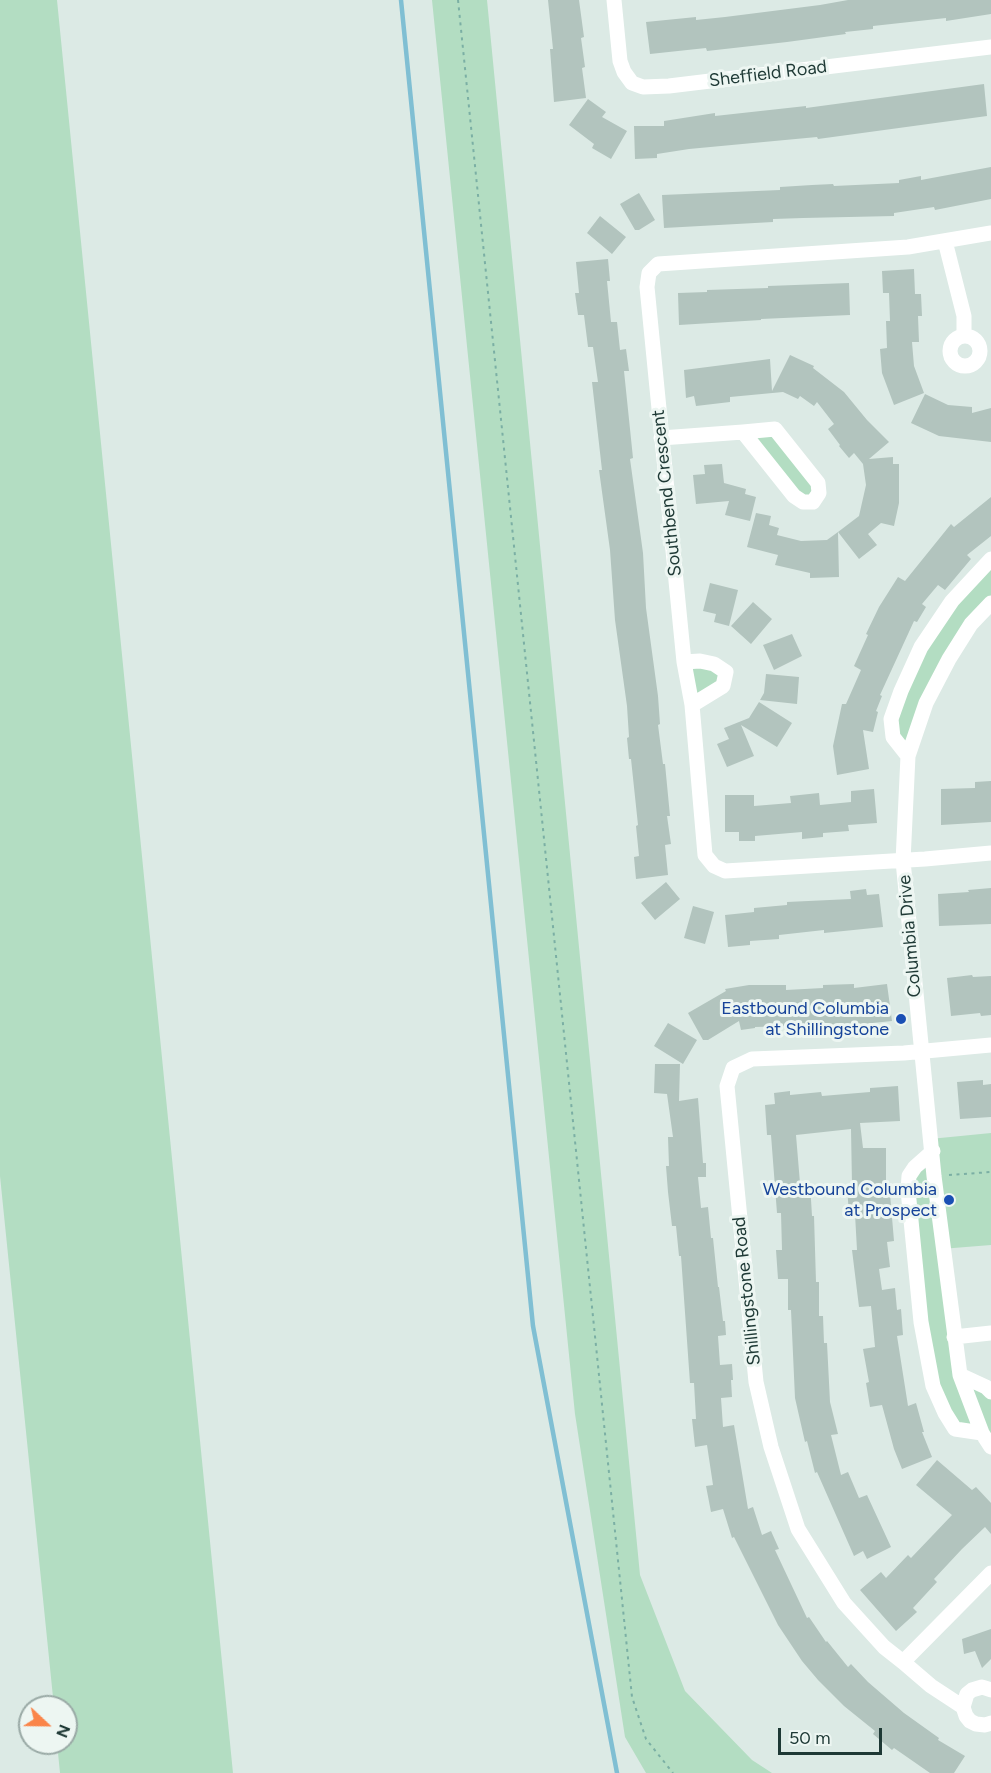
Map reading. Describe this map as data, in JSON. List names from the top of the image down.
{
  "streets": {
    "street": [
      "Sheffield Road",
      "Southbend Crescent",
      "Columbia Drive",
      "Shillingstone Road"
    ]
  },
  "crossings": [
    ["Southbend Crescent", "Columbia Drive"],
    ["Columbia Drive", "Shillingstone Road"]
  ],
  "places": ["Eastbound Columbia at Shillingstone", "Westbound Columbia at Prospect"],
  "scale_bar": "50 m",
  "north": "right"
}
